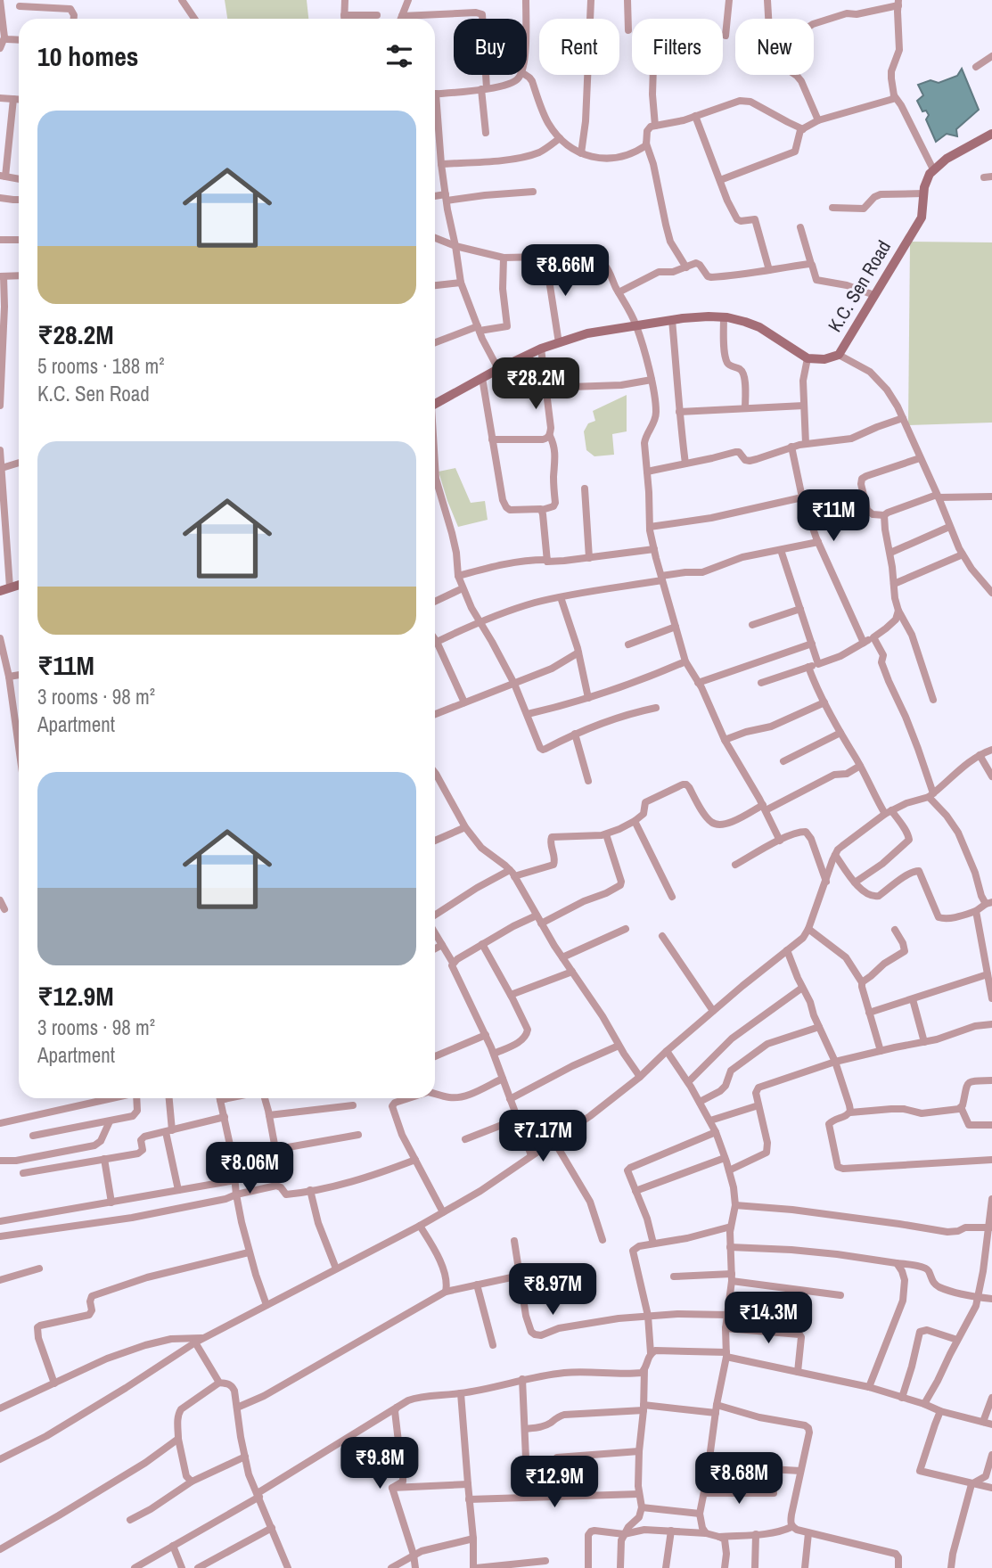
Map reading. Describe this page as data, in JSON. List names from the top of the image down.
{
  "streets": {
    "street": ["K.C. Sen Road"]
  },
  "page": {
    "chip": [
      "Buy",
      "Rent",
      "Filters",
      "New"
    ],
    "heading": "10 homes",
    "list": [
      {
        "name": "₹28.2M",
        "note": "5 rooms · 188 m² · K.C. Sen Road"
      },
      {
        "name": "₹11M",
        "note": "3 rooms · 98 m² · Apartment"
      },
      {
        "name": "₹12.9M",
        "note": "3 rooms · 98 m² · Apartment"
      }
    ],
    "price": [
      "₹8.66M",
      "₹28.2M",
      "₹11M",
      "₹7.17M",
      "₹8.06M",
      "₹8.97M",
      "₹14.3M",
      "₹9.8M",
      "₹8.68M",
      "₹12.9M"
    ]
  }
}
